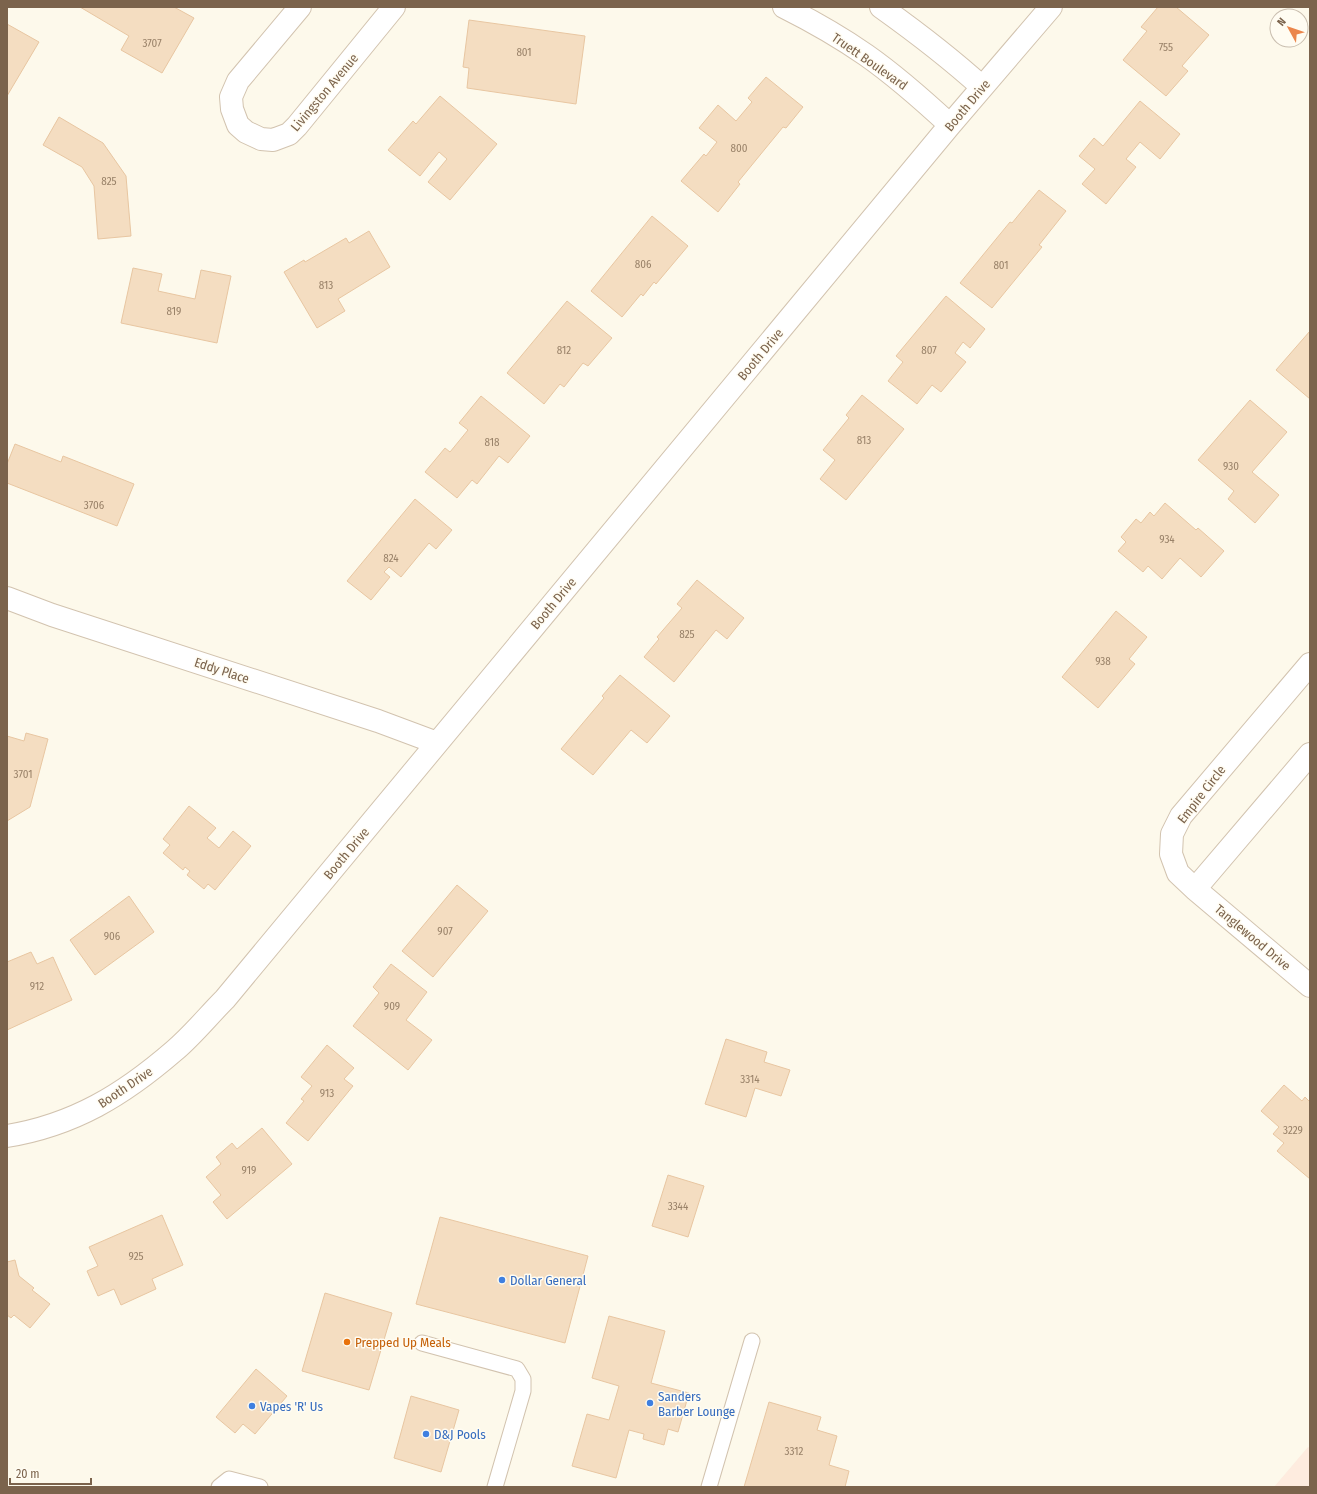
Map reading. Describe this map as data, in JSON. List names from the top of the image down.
{
  "streets": {
    "street": [
      "Truett Boulevard",
      "Livingston Avenue",
      "Booth Drive",
      "Eddy Place",
      "Empire Circle",
      "Tanglewood Drive"
    ]
  },
  "crossings": [
    ["Truett Boulevard", "Booth Drive"],
    ["Booth Drive", "Eddy Place"],
    ["Empire Circle", "Tanglewood Drive"]
  ],
  "places": [
    "Dollar General",
    "Prepped Up Meals",
    "Sanders Barber Lounge",
    "Vapes 'R' Us",
    "D&J Pools"
  ],
  "house_numbers": [
    "3707",
    "755",
    "801",
    "800",
    "825",
    "806",
    "801",
    "813",
    "819",
    "812",
    "807",
    "813",
    "818",
    "930",
    "3706",
    "934",
    "824",
    "825",
    "938",
    "3701",
    "907",
    "906",
    "912",
    "909",
    "3314",
    "913",
    "3229",
    "919",
    "3344",
    "925",
    "3312"
  ],
  "scale_bar": "20 m",
  "north": "top left"
}
